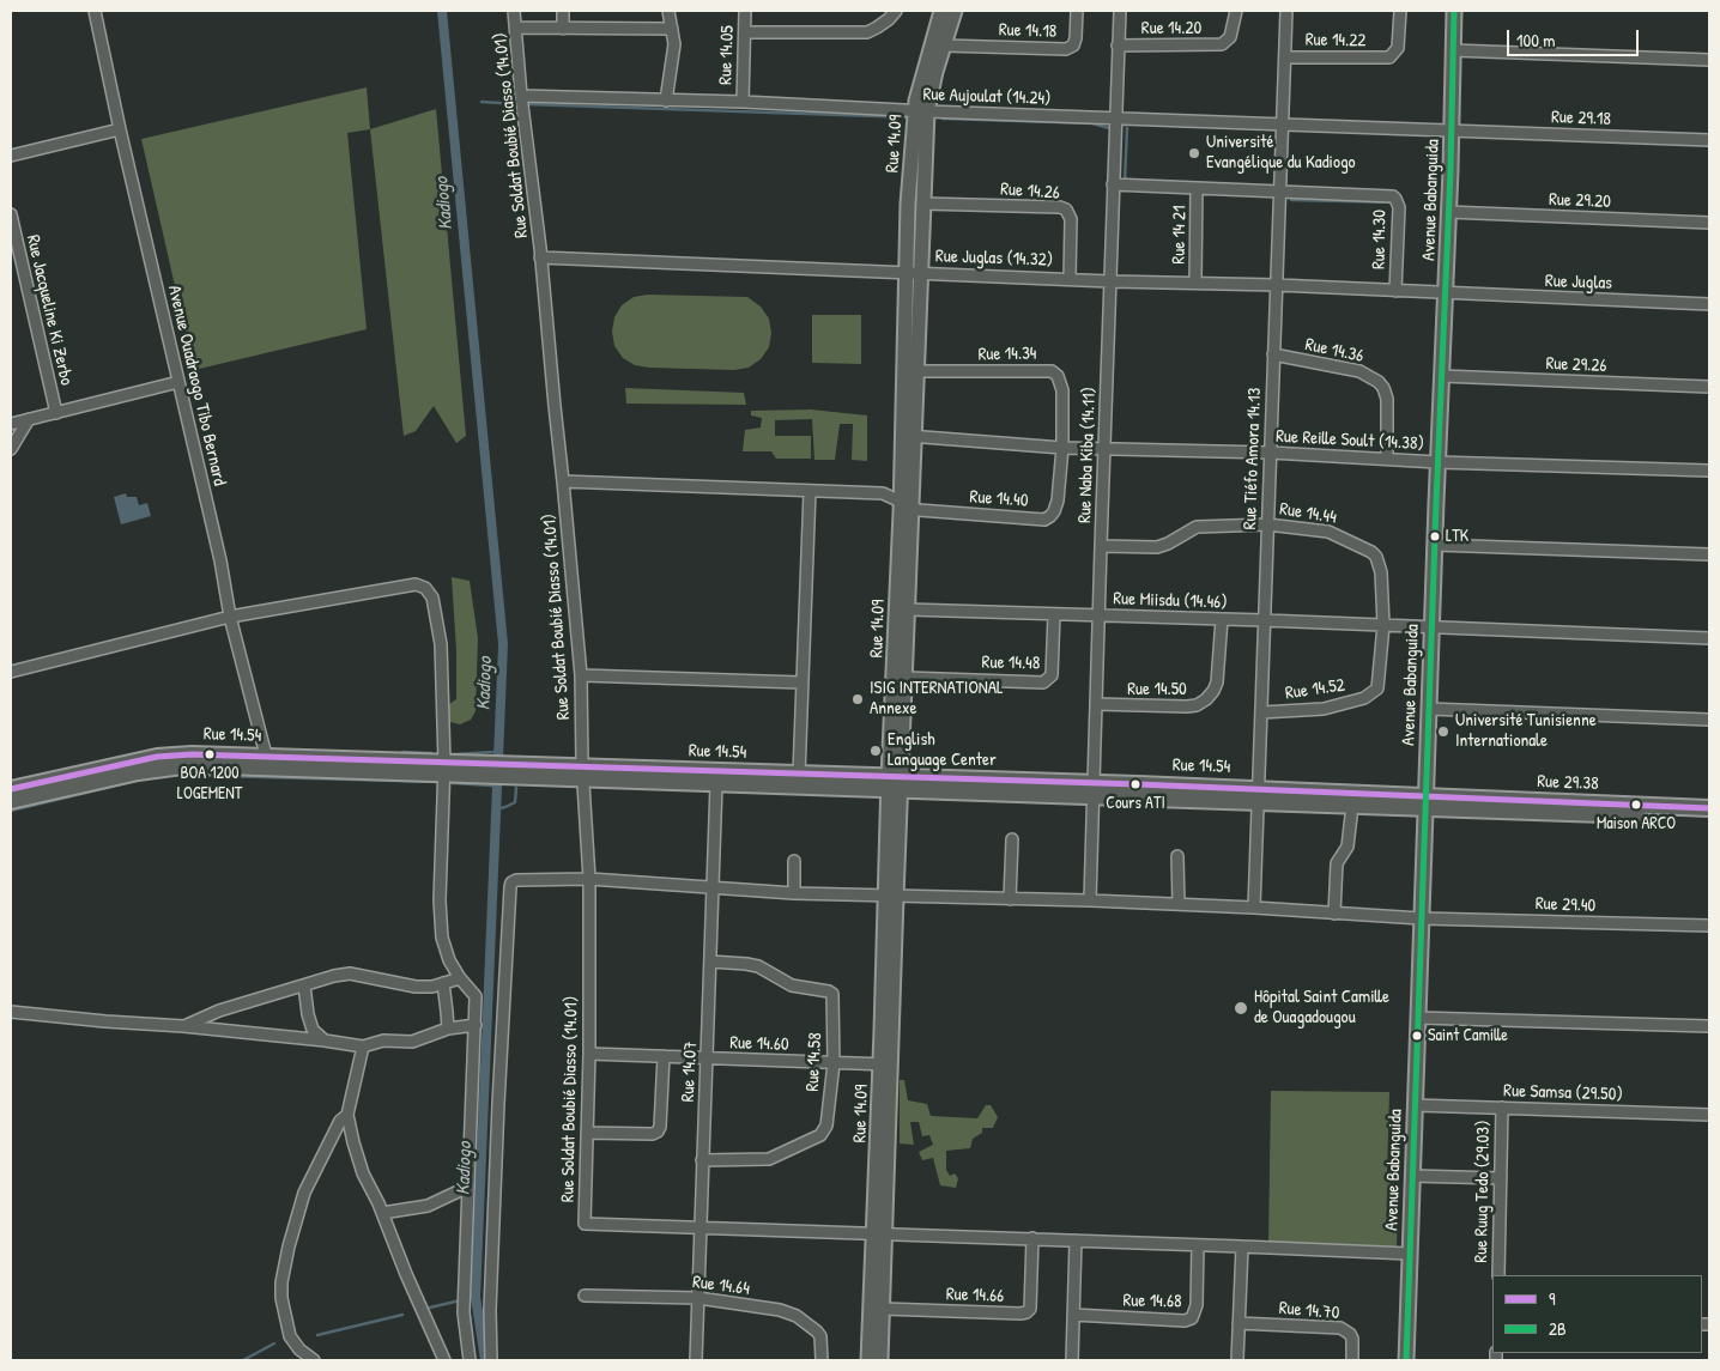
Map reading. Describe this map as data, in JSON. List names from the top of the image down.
{
  "streets": {
    "main road": ["Rue 14.54", "Rue 29.38"],
    "street": [
      "Rue 14.20",
      "Rue 14.18",
      "Rue 14.22",
      "Rue 14.05",
      "Rue Aujoulat (14.24)",
      "Rue 29.18",
      "Rue Soldat Boubié Diasso (14.01)",
      "Rue 14.09",
      "Rue 14.26",
      "Avenue Babanguida",
      "Rue 29.20",
      "Rue 14 21",
      "Rue 14.30",
      "Rue Juglas (14.32)",
      "Rue Juglas",
      "Rue Jacqueline Ki Zerbo",
      "Rue 14.36",
      "Rue 14.34",
      "Rue 29.26",
      "Avenue Ouadraogo Tibo Bernard",
      "Rue Reille Soult (14.38)",
      "Rue Naba Kiba (14.11)",
      "Rue Tiéfo Amora 14.13",
      "Rue 14.40",
      "Rue 14.44",
      "Rue Miisdu (14.46)",
      "Rue 14.48",
      "Rue 14.50",
      "Rue 14.52",
      "Rue 29.40",
      "Rue 14.60",
      "Rue 14.58",
      "Rue 14.07",
      "Rue Samsa (29.50)",
      "Rue Ruug Tedo (29.03)",
      "Rue 14.64",
      "Rue 14.66",
      "Rue 14.68",
      "Rue 14.70"
    ]
  },
  "crossings": [
    ["Rue 14.20", "Rue Naba Kiba (14.11)"],
    ["Rue 14.18", "Rue 14.09"],
    ["Rue 14.22", "Rue Tiéfo Amora 14.13"],
    ["Rue 14.05", "Rue Aujoulat (14.24)"],
    ["Rue Aujoulat (14.24)", "Rue 29.18"],
    ["Rue Aujoulat (14.24)", "Rue Soldat Boubié Diasso (14.01)"],
    ["Rue Aujoulat (14.24)", "Rue 14.09"],
    ["Rue Aujoulat (14.24)", "Avenue Babanguida"],
    ["Rue Aujoulat (14.24)", "Rue Naba Kiba (14.11)"],
    ["Rue Aujoulat (14.24)", "Rue Tiéfo Amora 14.13"],
    ["Rue 29.18", "Avenue Babanguida"],
    ["Rue Soldat Boubié Diasso (14.01)", "Rue Juglas (14.32)"],
    ["Rue Soldat Boubié Diasso (14.01)", "Rue 14.54"],
    ["Rue Soldat Boubié Diasso (14.01)", "Rue 29.40"],
    ["Rue Soldat Boubié Diasso (14.01)", "Rue 14.60"],
    ["Rue Soldat Boubié Diasso (14.01)", "Rue 14.07"],
    ["Rue 14.09", "Rue 14.26"],
    ["Rue 14.09", "Rue Juglas (14.32)"],
    ["Rue 14.09", "Rue 14.34"],
    ["Rue 14.09", "Rue Reille Soult (14.38)"],
    ["Rue 14.09", "Rue 14.40"],
    ["Rue 14.09", "Rue Miisdu (14.46)"],
    ["Rue 14.09", "Rue 14.48"],
    ["Rue 14.09", "Rue 14.54"],
    ["Rue 14.09", "Rue 29.40"],
    ["Rue 14.09", "Rue 14.60"],
    ["Rue 14.09", "Rue 14.66"],
    ["Rue 14.26", "Rue Juglas (14.32)"],
    ["Avenue Babanguida", "Rue 29.20"],
    ["Avenue Babanguida", "Rue Juglas (14.32)"],
    ["Avenue Babanguida", "Rue Juglas"],
    ["Avenue Babanguida", "Rue 29.26"],
    ["Avenue Babanguida", "Rue Reille Soult (14.38)"],
    ["Avenue Babanguida", "Rue Miisdu (14.46)"],
    ["Avenue Babanguida", "Rue 29.38"],
    ["Avenue Babanguida", "Rue 29.40"],
    ["Avenue Babanguida", "Rue Samsa (29.50)"],
    ["Rue 14 21", "Rue Juglas (14.32)"],
    ["Rue 14.30", "Rue Juglas (14.32)"],
    ["Rue 14.30", "Rue Tiéfo Amora 14.13"],
    ["Rue Juglas (14.32)", "Rue Juglas"],
    ["Rue Juglas (14.32)", "Rue Naba Kiba (14.11)"],
    ["Rue Juglas (14.32)", "Rue Tiéfo Amora 14.13"],
    ["Rue 14.36", "Rue Reille Soult (14.38)"],
    ["Rue 14.36", "Rue Tiéfo Amora 14.13"],
    ["Rue 14.34", "Rue Reille Soult (14.38)"],
    ["Rue 14.34", "Rue 14.40"],
    ["Avenue Ouadraogo Tibo Bernard", "Rue 14.54"],
    ["Rue Reille Soult (14.38)", "Rue Naba Kiba (14.11)"],
    ["Rue Reille Soult (14.38)", "Rue Tiéfo Amora 14.13"],
    ["Rue Reille Soult (14.38)", "Rue 14.40"],
    ["Rue Naba Kiba (14.11)", "Rue 14.44"],
    ["Rue Naba Kiba (14.11)", "Rue Miisdu (14.46)"],
    ["Rue Naba Kiba (14.11)", "Rue 14.50"],
    ["Rue Naba Kiba (14.11)", "Rue 14.54"],
    ["Rue Naba Kiba (14.11)", "Rue 29.40"],
    ["Rue Tiéfo Amora 14.13", "Rue 14.44"],
    ["Rue Tiéfo Amora 14.13", "Rue Miisdu (14.46)"],
    ["Rue Tiéfo Amora 14.13", "Rue 14.52"],
    ["Rue Tiéfo Amora 14.13", "Rue 14.54"],
    ["Rue Tiéfo Amora 14.13", "Rue 29.40"],
    ["Rue 14.44", "Rue Miisdu (14.46)"],
    ["Rue 14.44", "Rue 14.52"],
    ["Rue Miisdu (14.46)", "Rue 14.48"],
    ["Rue Miisdu (14.46)", "Rue 14.50"],
    ["Rue Miisdu (14.46)", "Rue 14.52"],
    ["Rue 29.40", "Rue 14.07"],
    ["Rue 14.60", "Rue 14.58"],
    ["Rue 14.60", "Rue 14.07"],
    ["Rue 14.58", "Rue 14.07"],
    ["Rue 14.07", "Rue 14.64"],
    ["Rue Samsa (29.50)", "Rue Ruug Tedo (29.03)"]
  ],
  "water": ["Kadiogo"],
  "places": [
    "Université Evangélique du Kadiogo",
    "LTK",
    "ISIG INTERNATIONAL Annexe",
    "Université Tunisienne Internationale",
    "English Language Center",
    "BOA 1200 LOGEMENT",
    "Cours ATI",
    "Maison ARCO",
    "Hôpital Saint Camille de Ouagadougou",
    "Saint Camille"
  ],
  "lines": ["transit line 2B", "transit line 9"],
  "legend": ["9", "2B"],
  "scale_bar": "100 m"
}
